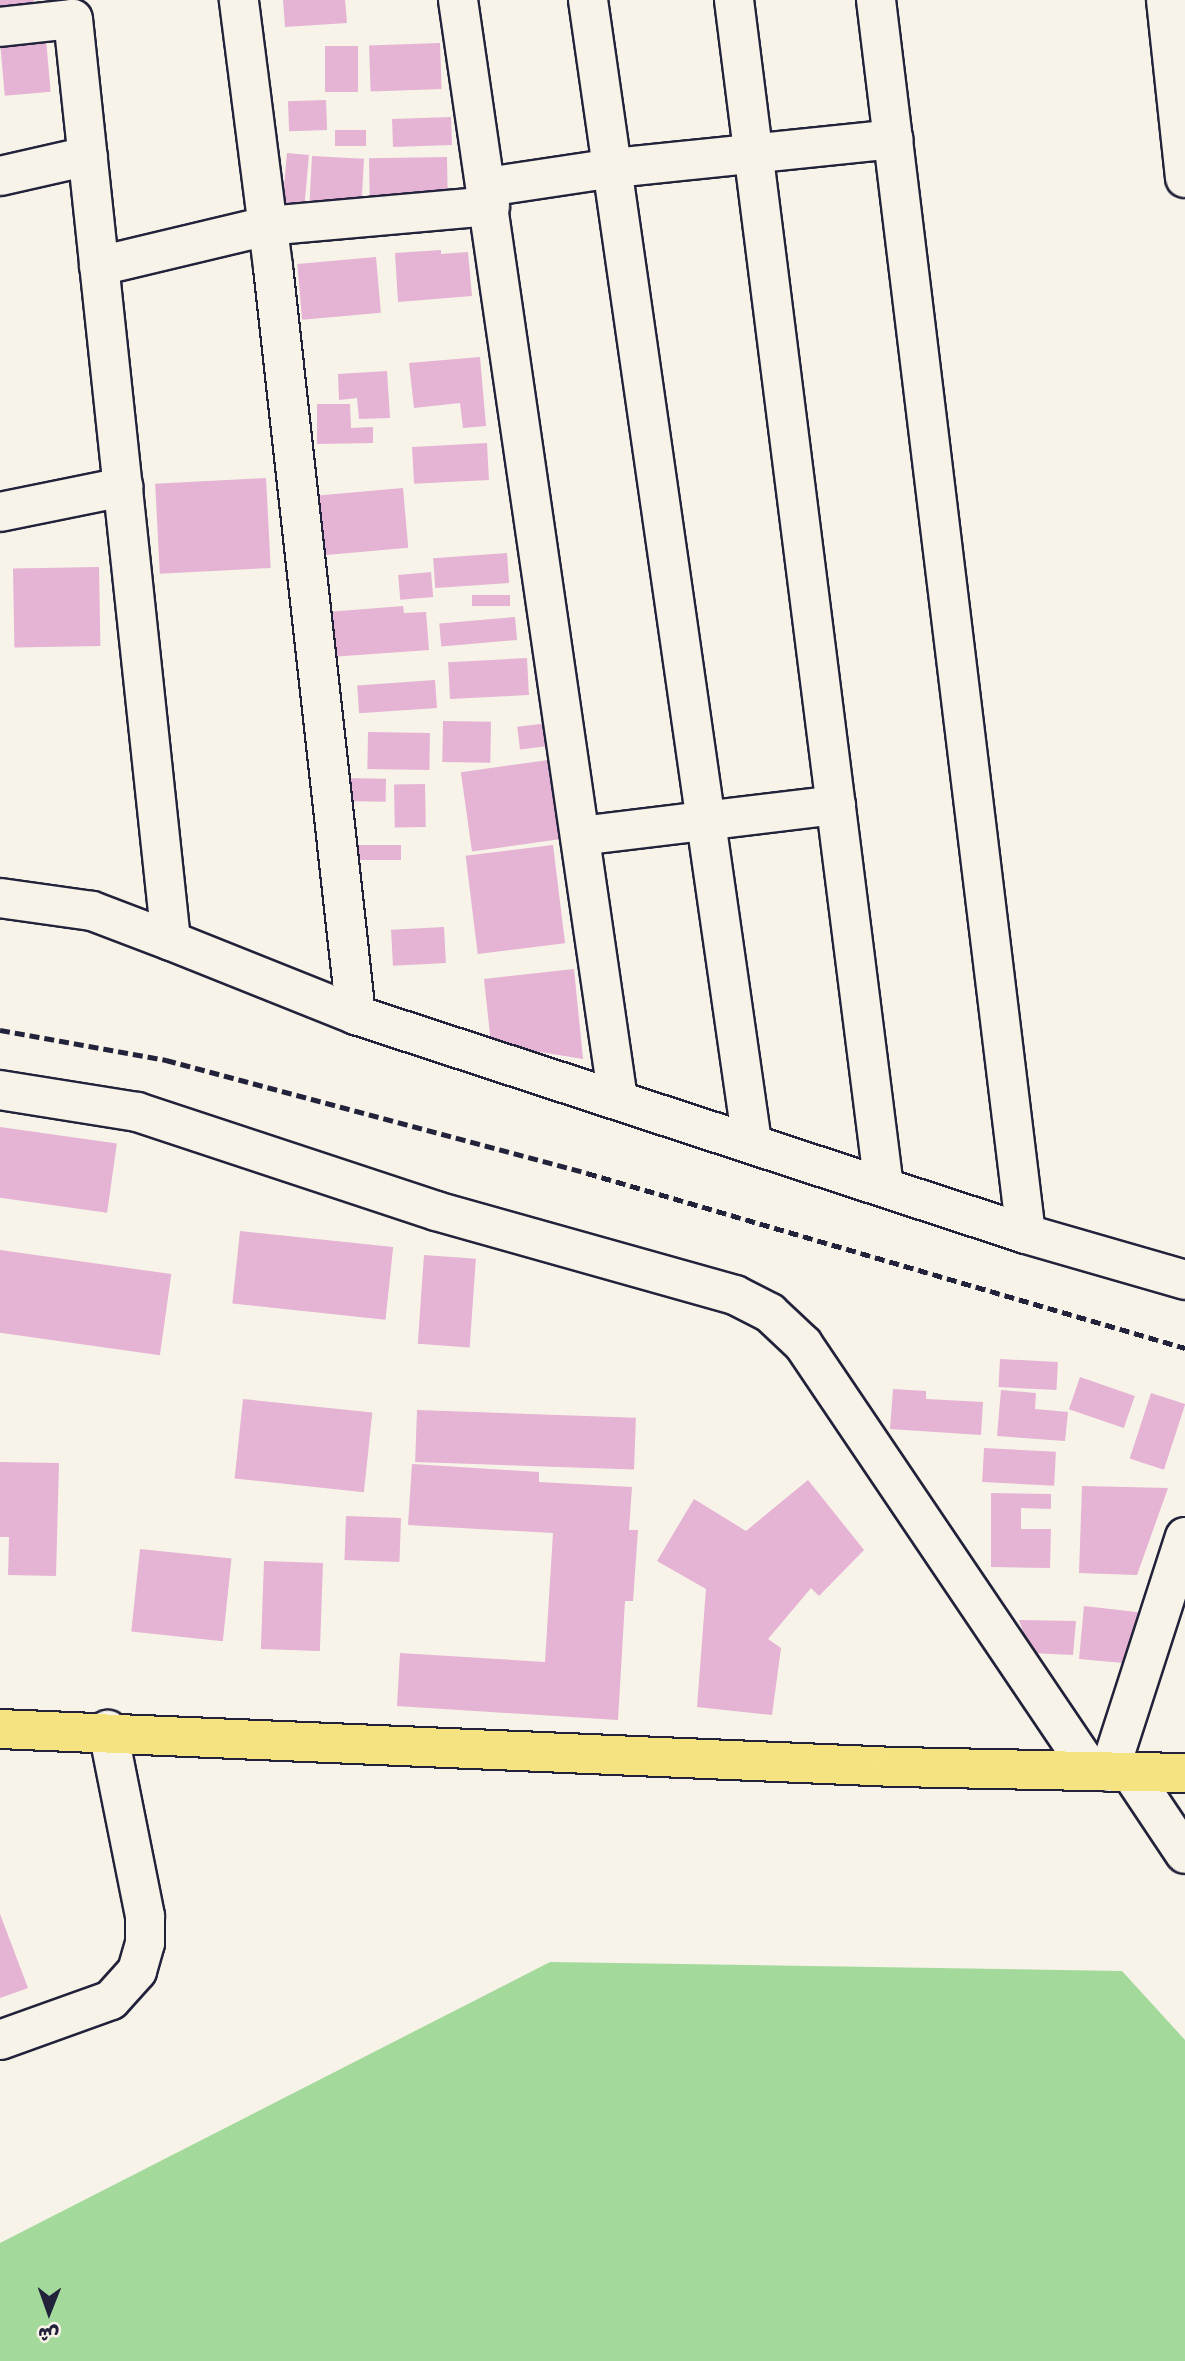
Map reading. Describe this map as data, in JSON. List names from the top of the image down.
{
  "north": "bottom"
}
